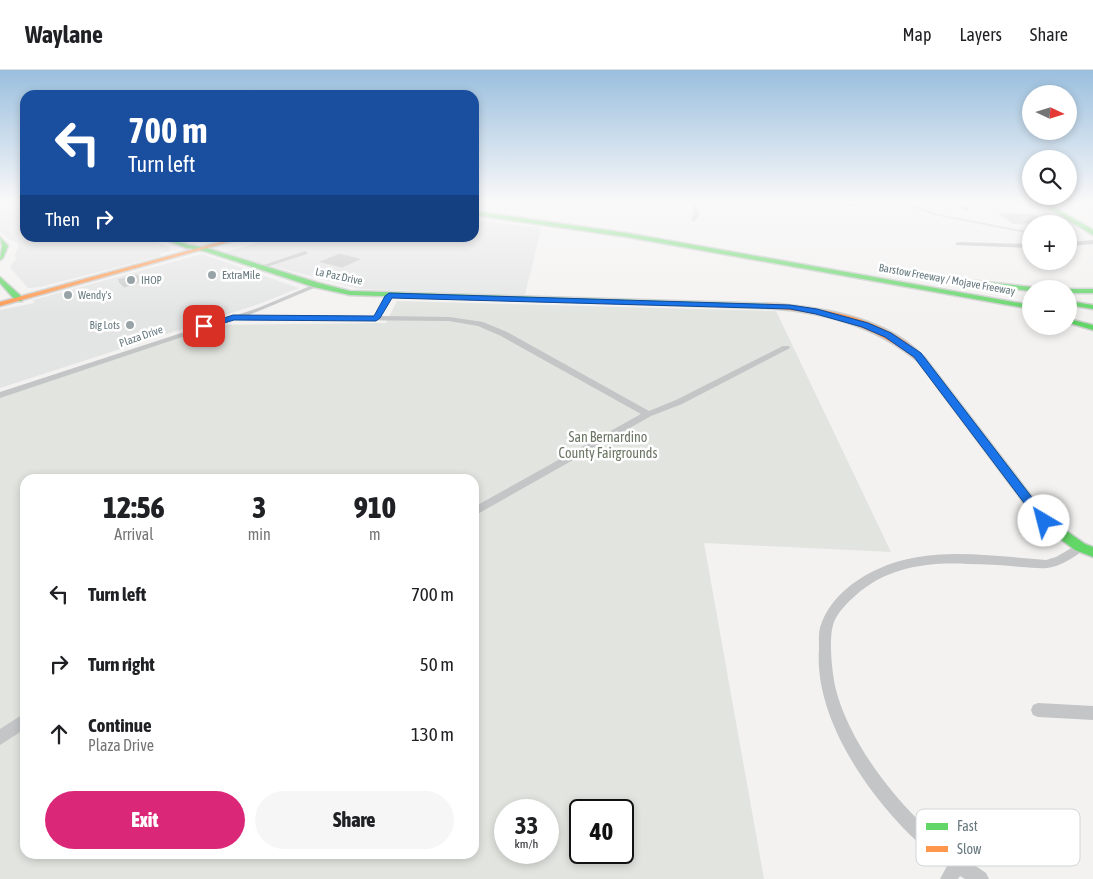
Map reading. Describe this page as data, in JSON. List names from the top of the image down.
{
  "streets": {
    "main road": ["La Paz Drive", "Barstow Freeway / Mojave Freeway"],
    "street": ["Plaza Drive"]
  },
  "crossings": [
    ["La Paz Drive", "Plaza Drive"]
  ],
  "parks": ["San Bernardino County Fairgrounds"],
  "places": [
    "ExtraMile",
    "IHOP",
    "Wendy's",
    "Big Lots"
  ],
  "legend": ["Fast", "Slow"],
  "north": "right",
  "page": {
    "header": "Waylane",
    "nav": ["Map", "Layers", "Share"],
    "map_buttons": ["+", "−"],
    "turn": ["700 m", "Turn left"],
    "then": "Then",
    "eta": [
      "12:56",
      "Arrival",
      "3",
      "min",
      "910",
      "m"
    ],
    "list": [
      {
        "name": "Turn left",
        "value": "700 m"
      },
      {
        "name": "Turn right",
        "value": "50 m"
      },
      {
        "name": "Continue",
        "note": "Plaza Drive",
        "value": "130 m"
      }
    ],
    "buttons": ["Exit", "Share"],
    "speed": "33 km/h",
    "limit": "40"
  }
}
